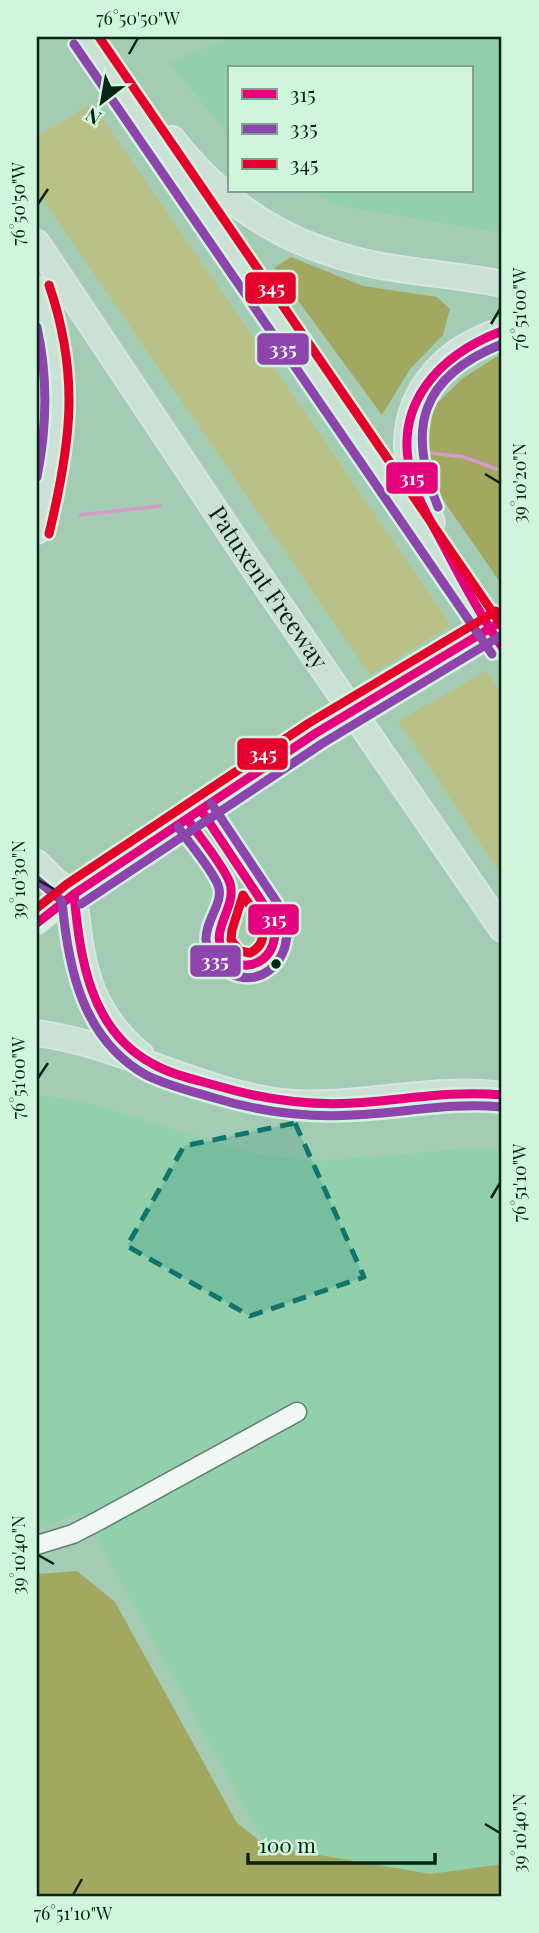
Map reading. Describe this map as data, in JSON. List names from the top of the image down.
{
  "streets": {
    "highway": ["Patuxent Freeway"]
  },
  "lines": ["transit line 345", "transit line 335", "transit line 315"],
  "legend": ["315", "335", "345"],
  "scale_bar": "100 m",
  "north": "bottom left",
  "coordinates": [
    "76°50'50\"W",
    "76°51'00\"W",
    "39°10'20\"N",
    "39°10'30\"N",
    "76°51'10\"W",
    "39°10'40\"N"
  ]
}
